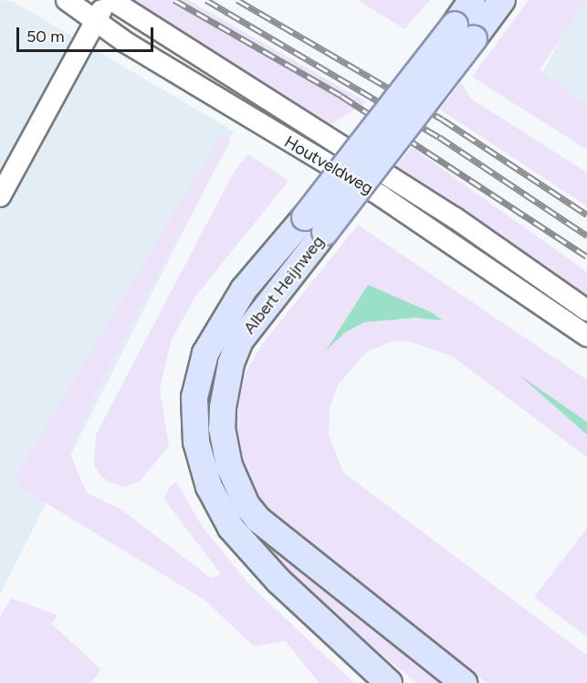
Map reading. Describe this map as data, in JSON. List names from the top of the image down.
{
  "streets": {
    "main road": ["Albert Heijnweg"],
    "street": ["Houtveldweg"]
  },
  "scale_bar": "50 m"
}
